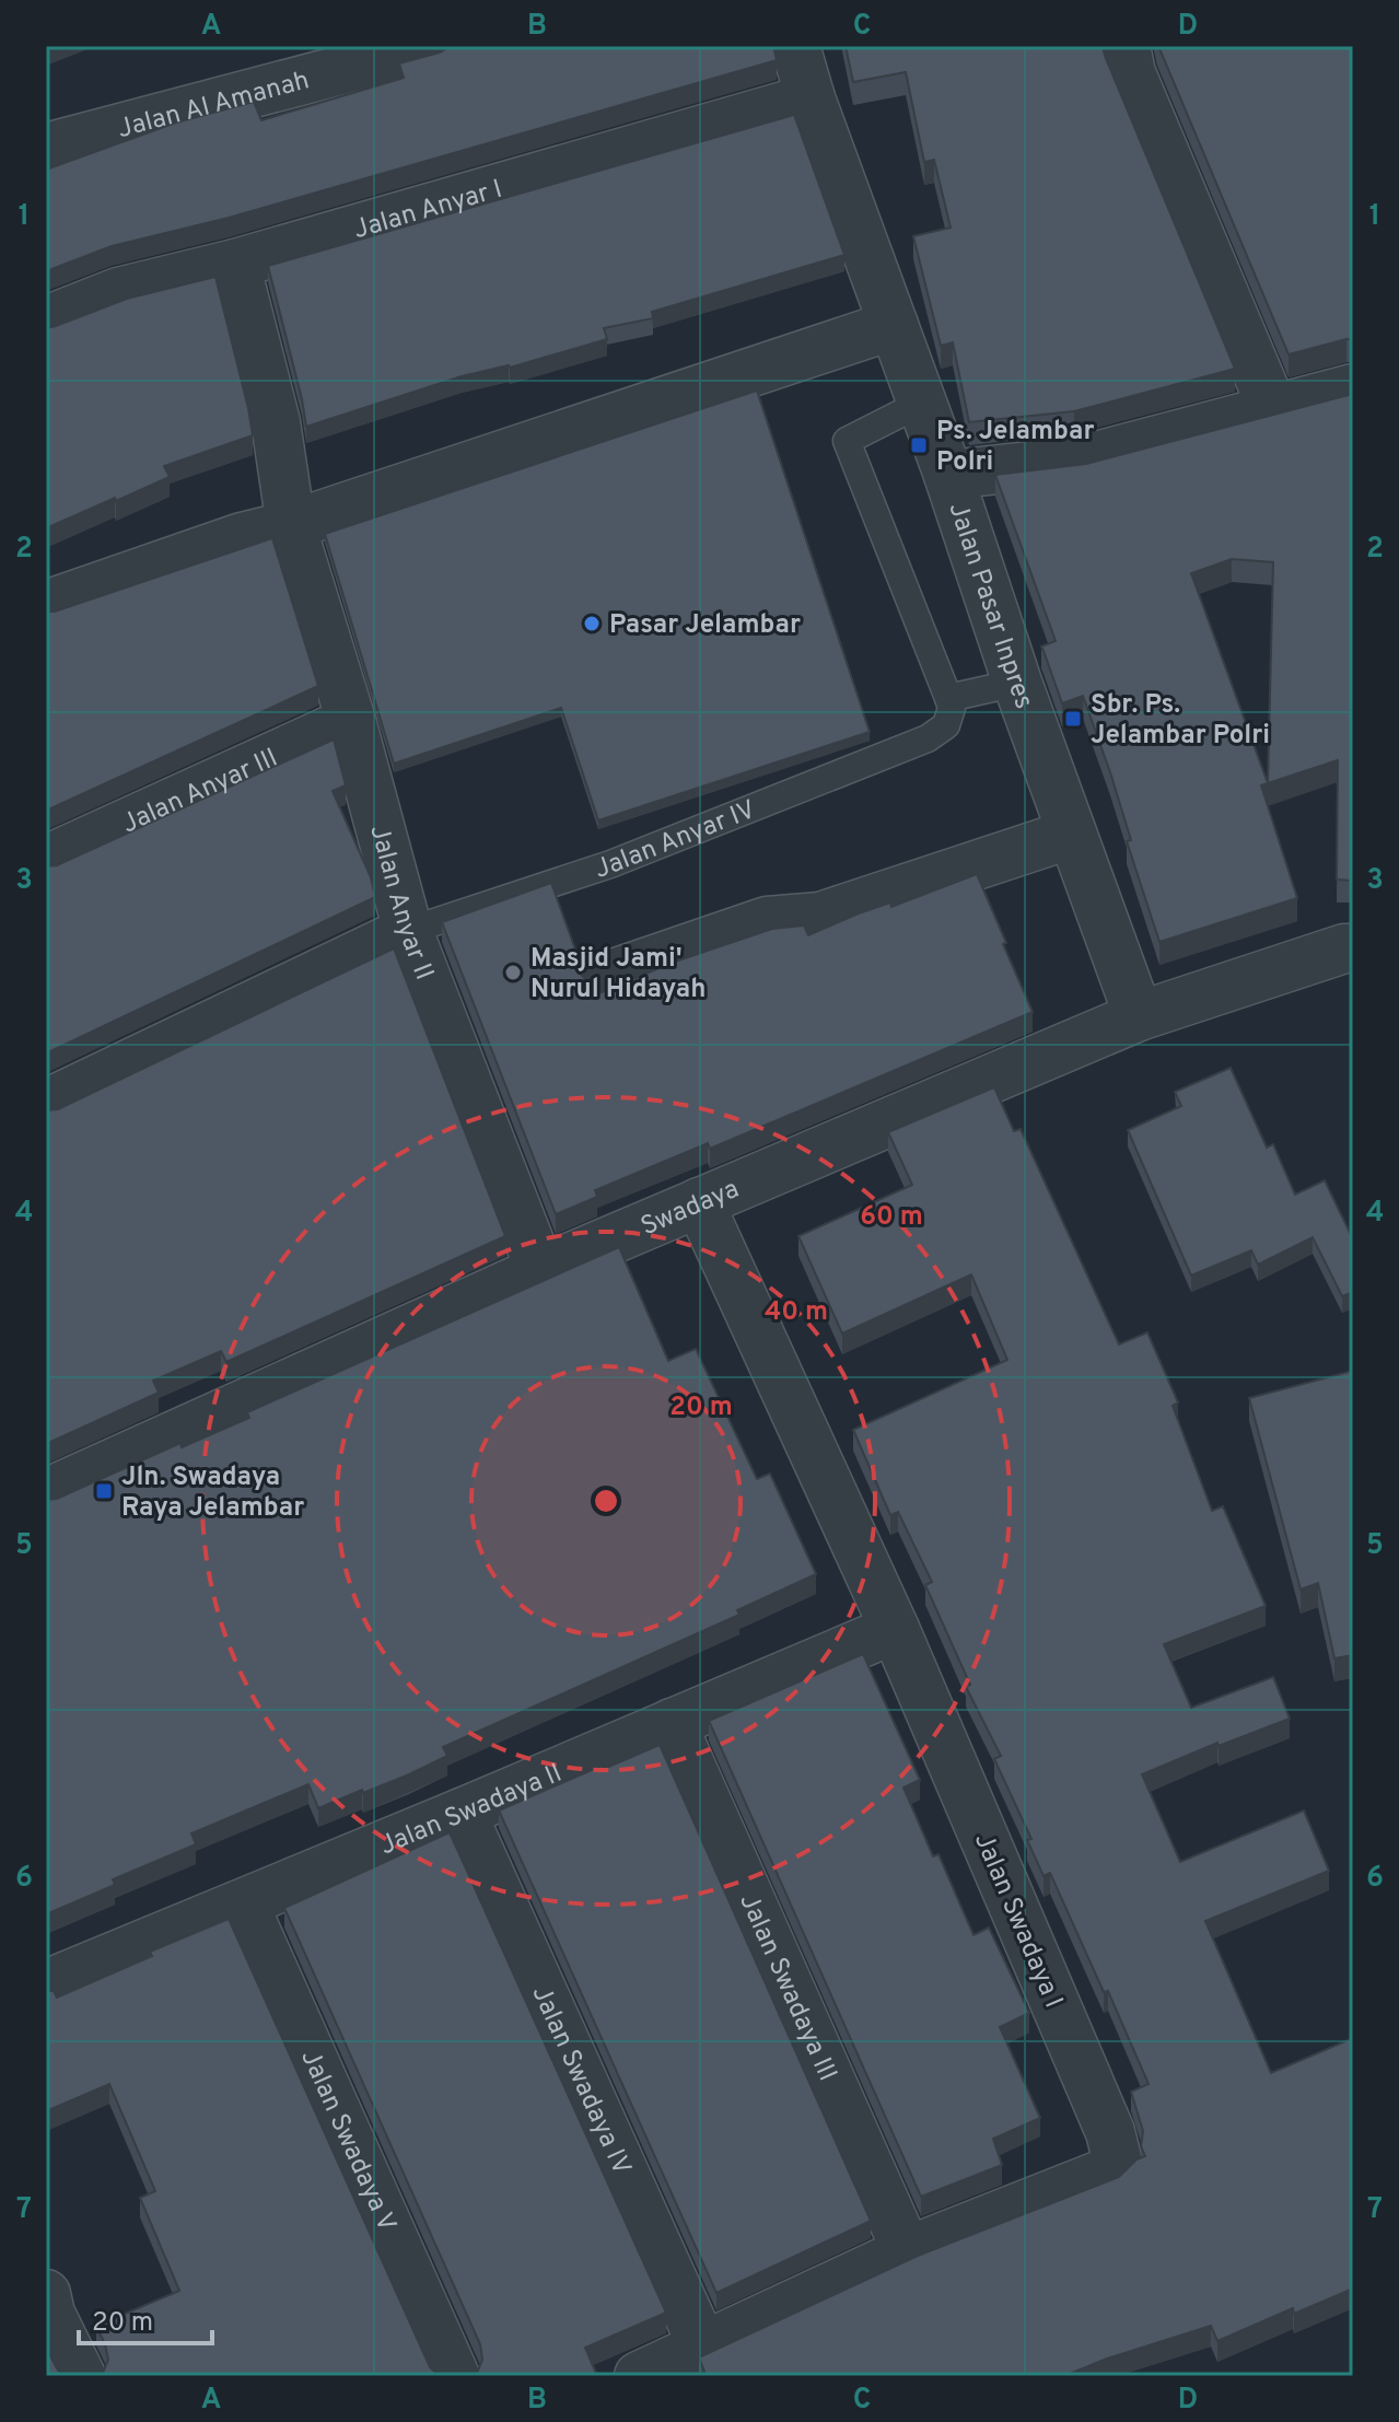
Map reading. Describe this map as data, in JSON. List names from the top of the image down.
{
  "streets": {
    "street": [
      "Jalan Al Amanah",
      "Jalan Anyar I",
      "Jalan Pasar Inpres",
      "Jalan Anyar III",
      "Jalan Anyar IV",
      "Jalan Anyar II",
      "Swadaya",
      "Jalan Swadaya II",
      "Jalan Swadaya I",
      "Jalan Swadaya III",
      "Jalan Swadaya IV",
      "Jalan Swadaya V"
    ]
  },
  "crossings": [
    ["Jalan Anyar I", "Jalan Pasar Inpres"],
    ["Jalan Anyar I", "Jalan Anyar II"],
    ["Jalan Pasar Inpres", "Swadaya"],
    ["Jalan Anyar III", "Jalan Anyar II"],
    ["Jalan Anyar IV", "Jalan Anyar II"],
    ["Jalan Anyar II", "Swadaya"],
    ["Swadaya", "Jalan Swadaya I"],
    ["Jalan Swadaya II", "Jalan Swadaya I"],
    ["Jalan Swadaya II", "Jalan Swadaya III"],
    ["Jalan Swadaya II", "Jalan Swadaya IV"],
    ["Jalan Swadaya II", "Jalan Swadaya V"],
    ["Jalan Swadaya I", "Jalan Swadaya III"],
    ["Jalan Swadaya I", "Jalan Swadaya IV"]
  ],
  "places": {
    "transit": ["Ps. Jelambar Polri", "Sbr. Ps. Jelambar Polri", "Jln. Swadaya Raya Jelambar"],
    "other": ["Pasar Jelambar", "Masjid Jami' Nurul Hidayah"]
  },
  "scale_bar": "20 m",
  "grid": {
    "columns": [
      "A",
      "B",
      "C",
      "D"
    ],
    "rows": [
      "1",
      "2",
      "3",
      "4",
      "5",
      "6",
      "7"
    ]
  },
  "rings": ["60 m", "40 m", "20 m"]
}
